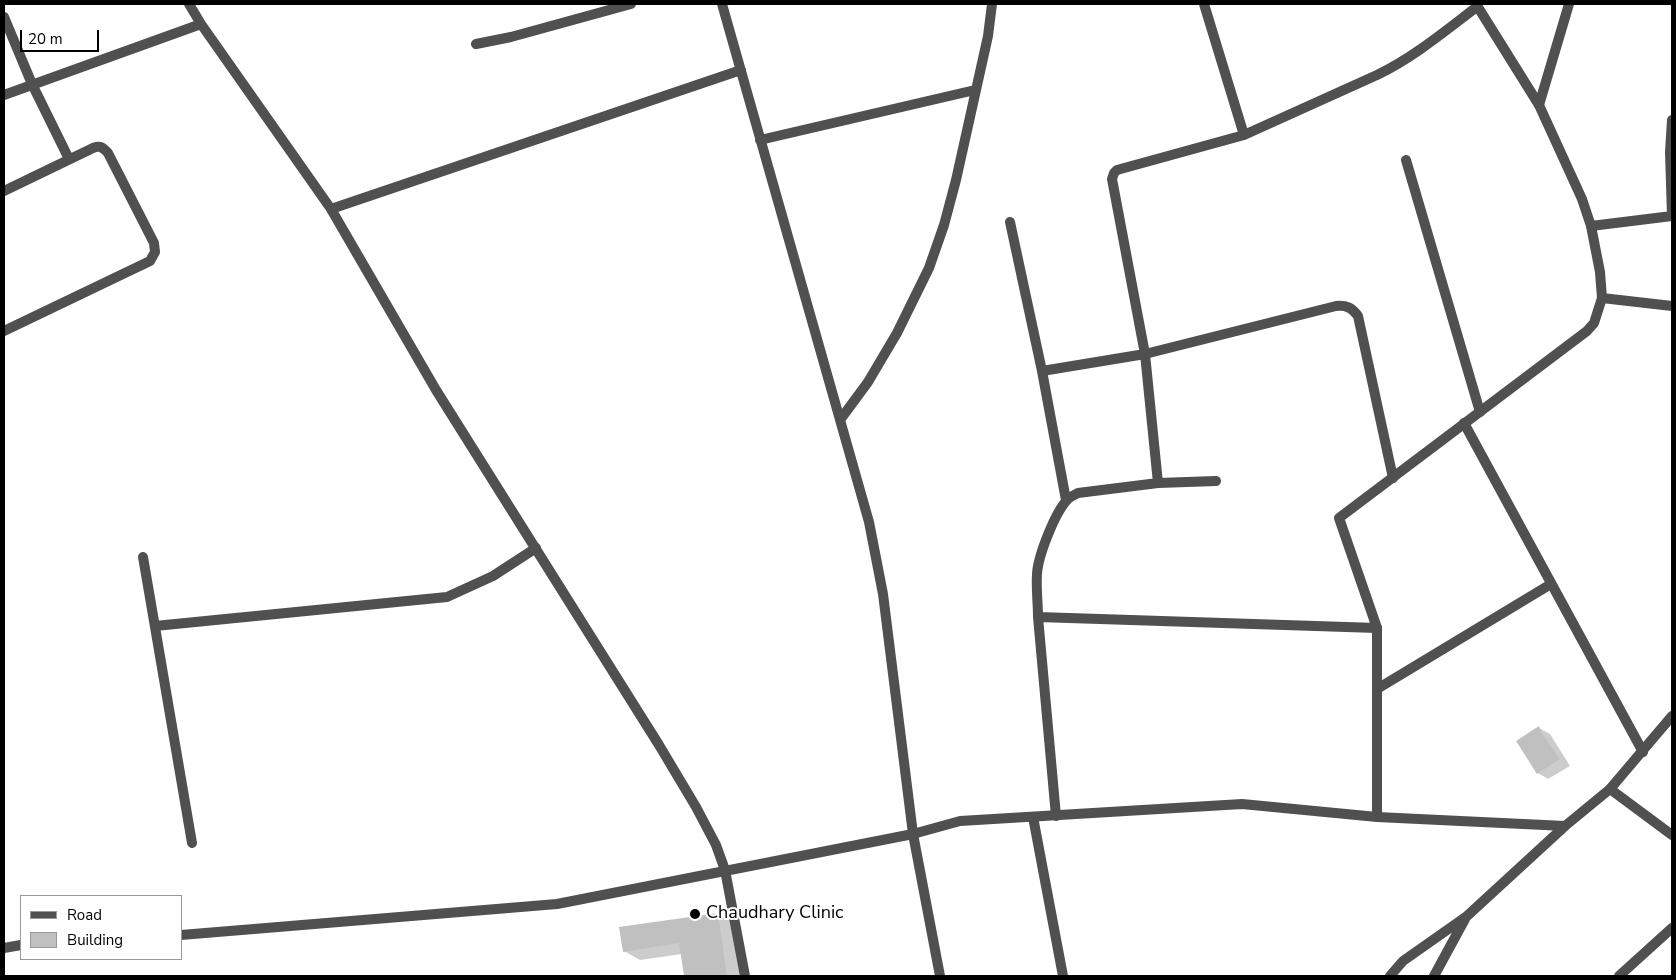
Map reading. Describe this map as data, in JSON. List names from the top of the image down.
{
  "places": ["Chaudhary Clinic"],
  "legend": ["Road", "Building"],
  "scale_bar": "20 m"
}
